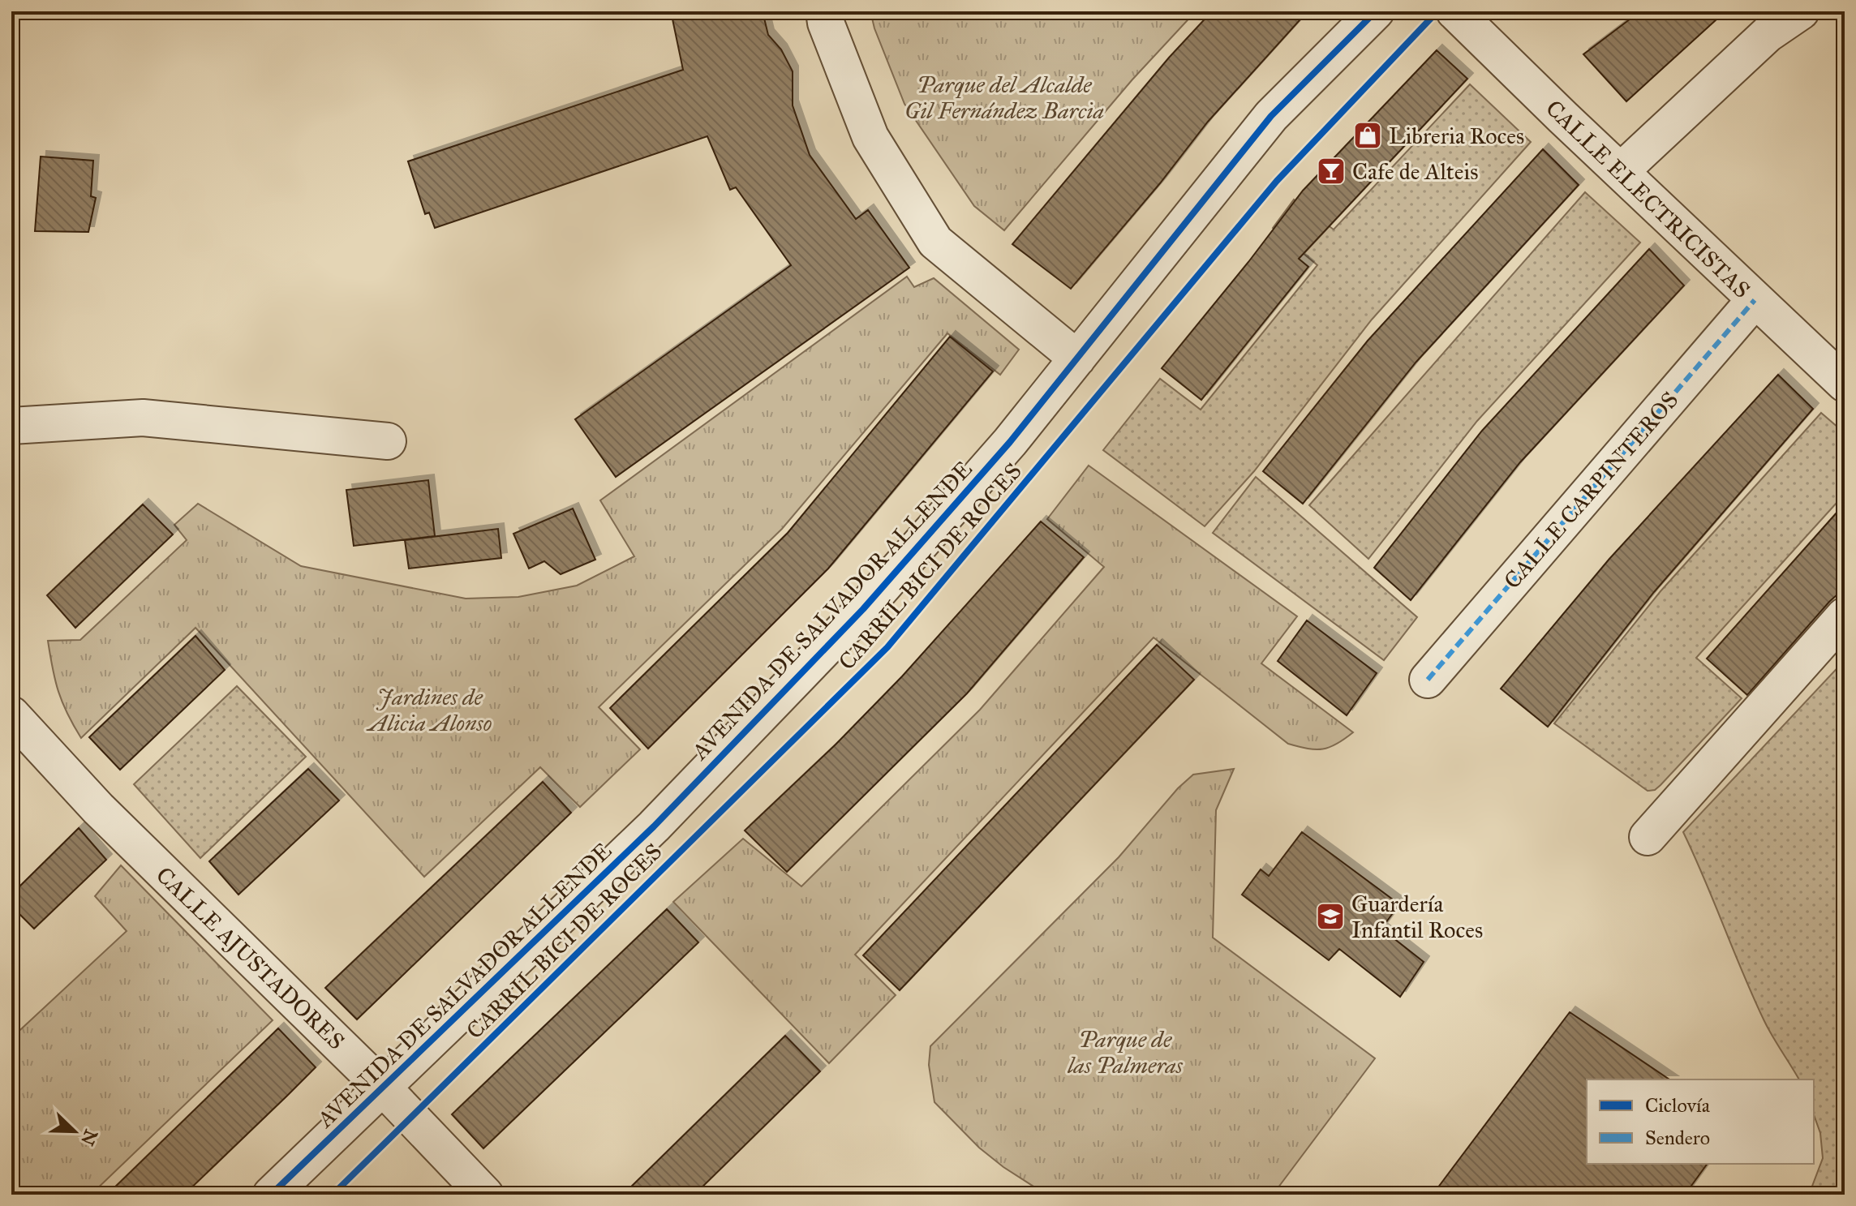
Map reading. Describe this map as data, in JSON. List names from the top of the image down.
{
  "streets": {
    "street": [
      "CALLE ELECTRICISTAS",
      "CALLE CARPINTEROS",
      "AVENIDA DE SALVADOR ALLENDE",
      "CALLE AJUSTADORES"
    ],
    "cycle path": ["CARRIL BICI DE ROCES"]
  },
  "crossings": [
    ["CALLE ELECTRICISTAS", "CALLE CARPINTEROS"],
    ["AVENIDA DE SALVADOR ALLENDE", "CALLE AJUSTADORES"]
  ],
  "parks": ["Parque del Alcalde Gil Fernández Barcia", "Jardines de Alicia Alonso", "Parque de las Palmeras"],
  "places": {
    "shop": ["Libreria Roces"],
    "bar": ["Cafe de Alteis"],
    "school or university": ["Guardería Infantil Roces"]
  },
  "legend": ["Ciclovía", "Sendero"],
  "north": "bottom right"
}
